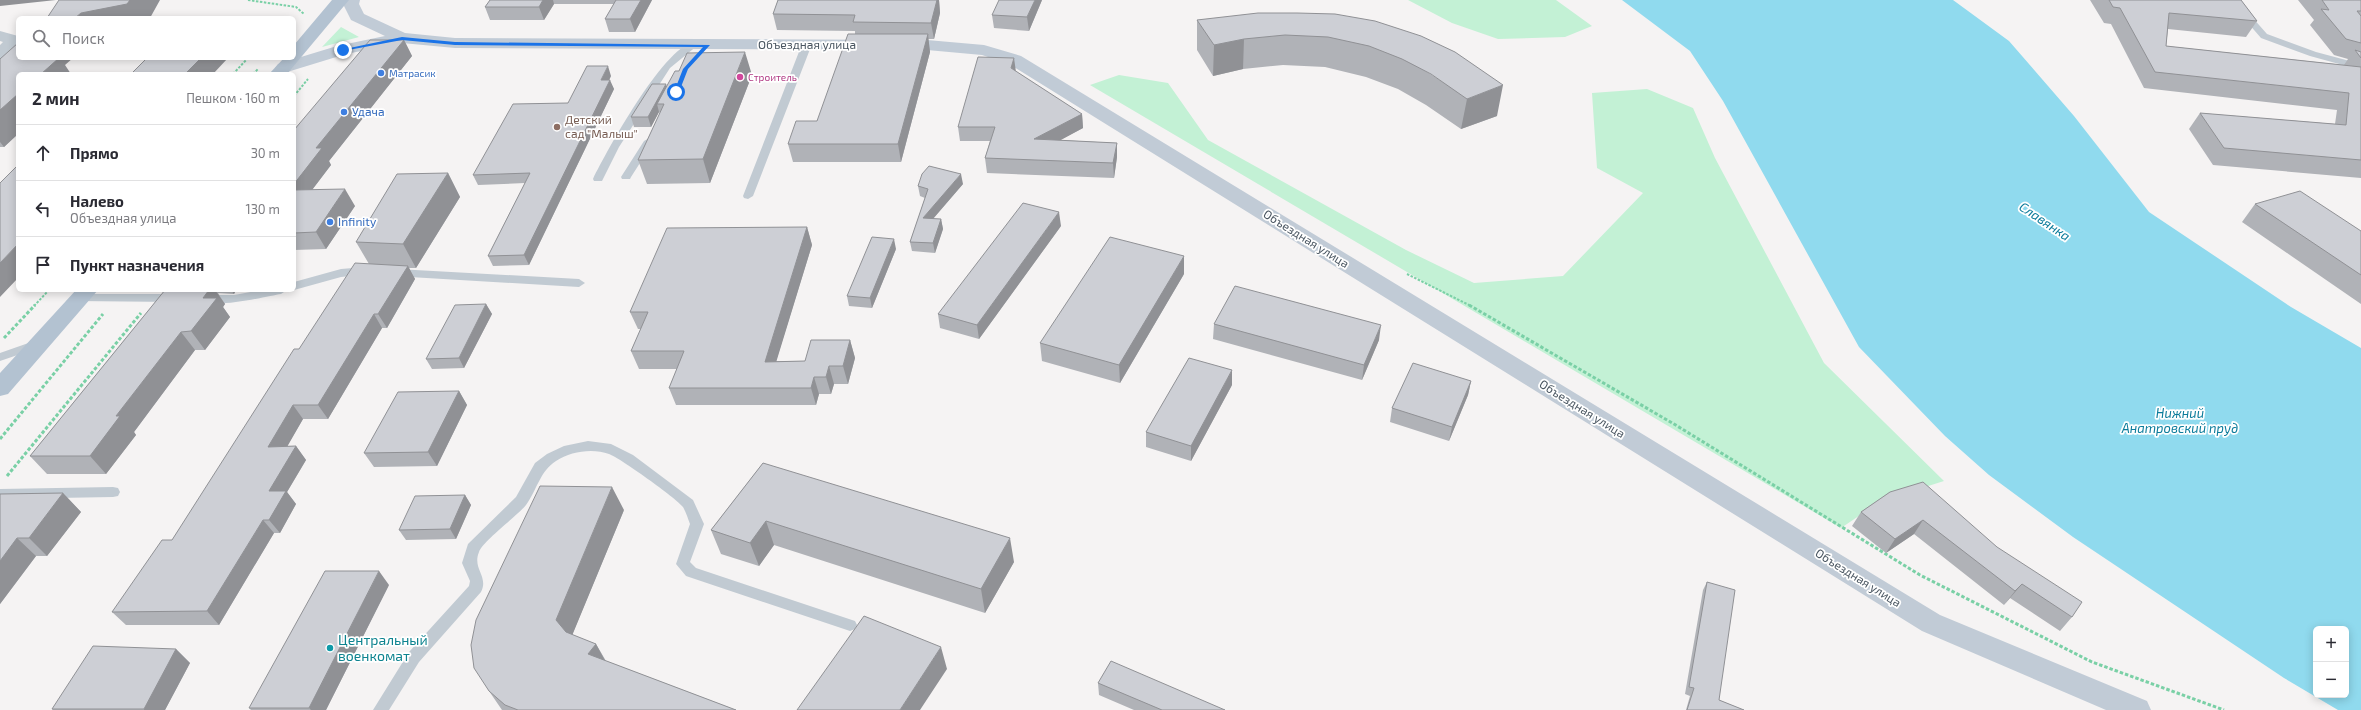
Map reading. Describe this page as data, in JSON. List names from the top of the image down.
{
  "streets": {
    "main road": ["Объездная улица"]
  },
  "water": ["Славянка", "Нижний Анатровский пруд"],
  "places": [
    "Матрасик",
    "Строитель",
    "Удача",
    "Детский сад \"Малыш\"",
    "Infinity",
    "Центральный военкомат"
  ],
  "page": {
    "search": "Поиск",
    "heading": ["2 мин", "Пешком · 160 m"],
    "list": [
      ["Прямо", "30 m"],
      ["Налево", "Объездная улица", "130 m"],
      "Пункт назначения"
    ],
    "map_buttons": ["+", "−"]
  }
}
